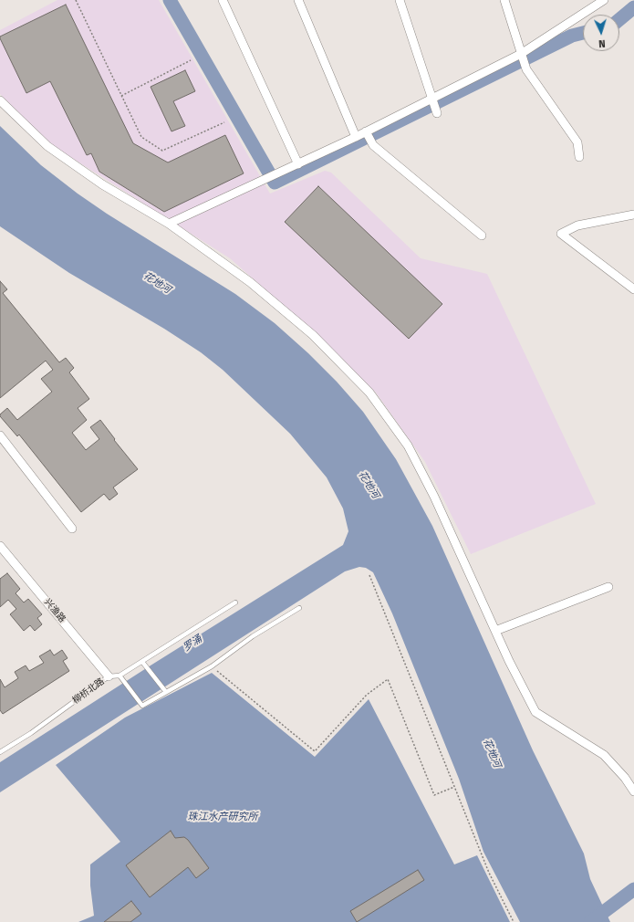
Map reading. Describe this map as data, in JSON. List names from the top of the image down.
{
  "streets": {
    "street": ["兴渔路"],
    "lane": ["柳桥北路"]
  },
  "crossings": [
    ["兴渔路", "柳桥北路"]
  ],
  "water": ["花地河", "罗涌", "珠江水产研究所"],
  "north": "bottom"
}
